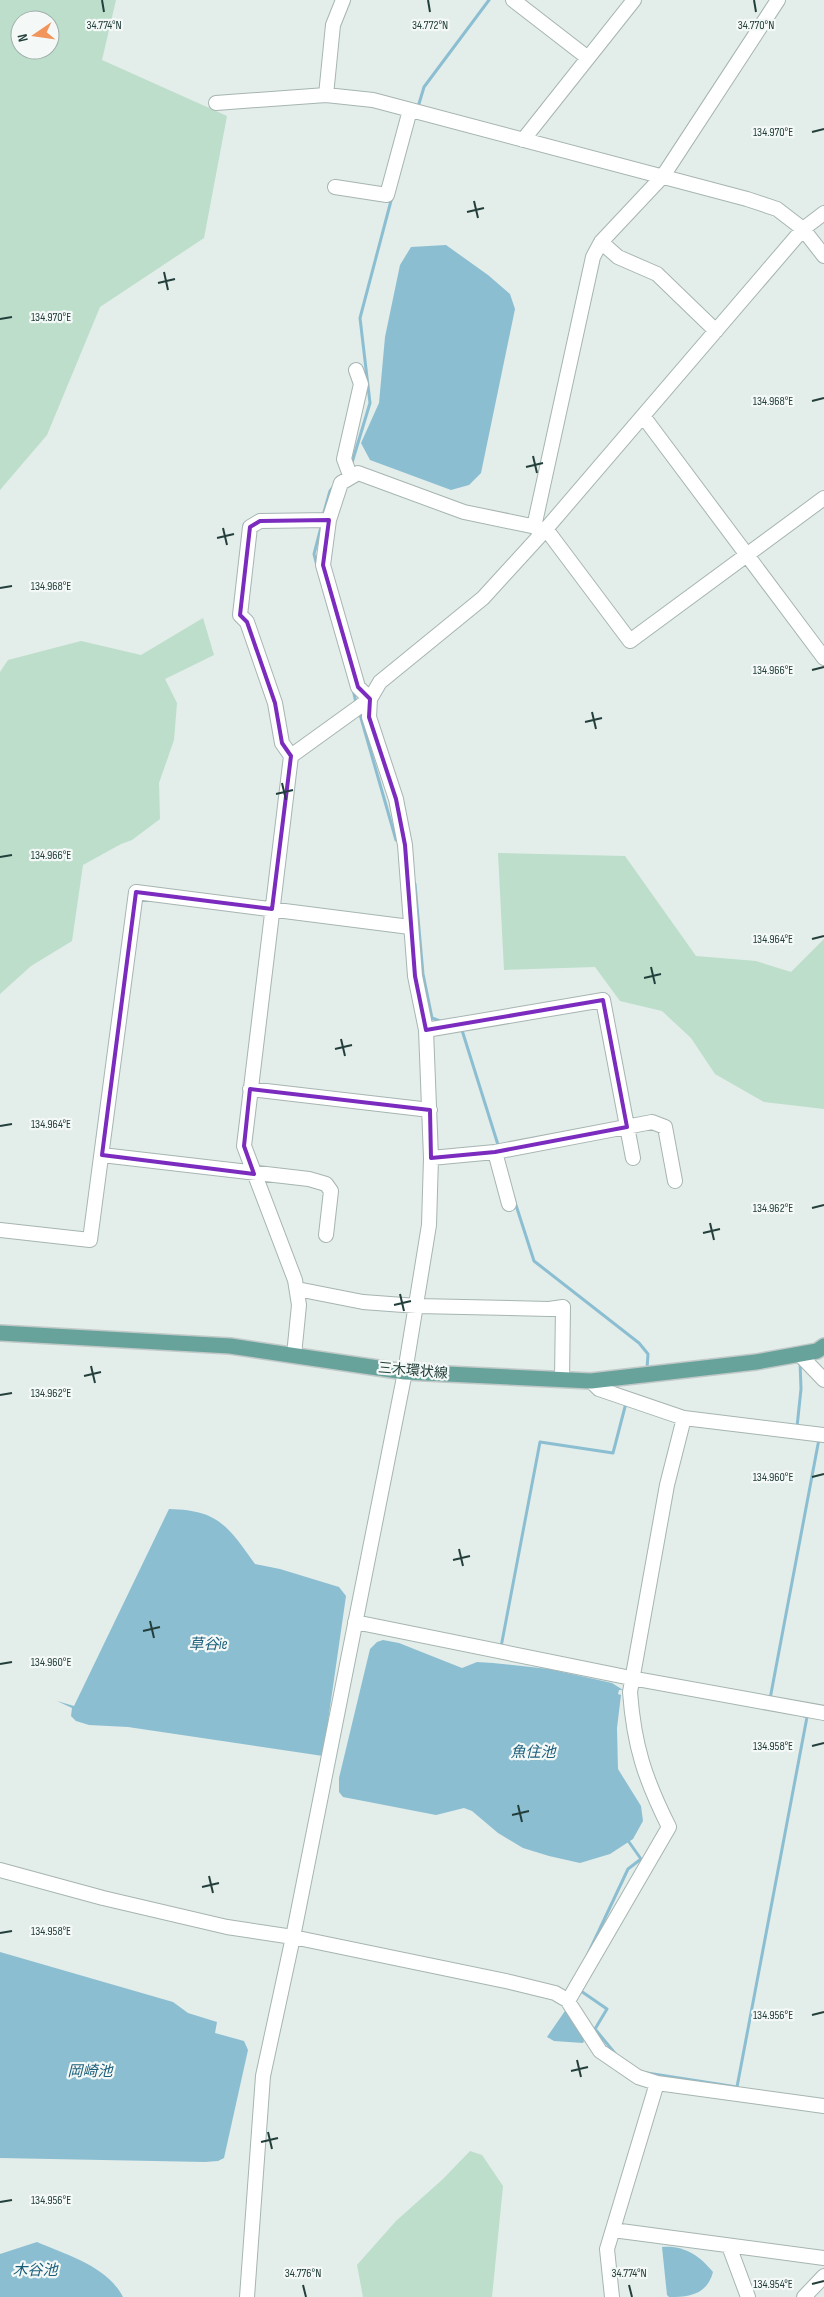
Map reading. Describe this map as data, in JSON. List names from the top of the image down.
{
  "streets": {
    "main road": ["三木環状線"]
  },
  "water": [
    "草谷ie",
    "魚住池",
    "岡崎池",
    "木谷池"
  ],
  "north": "left",
  "coordinates": [
    "34.774°N",
    "34.772°N",
    "34.770°N",
    "134.970°E",
    "134.968°E",
    "134.966°E",
    "134.964°E",
    "134.962°E",
    "134.960°E",
    "134.958°E",
    "134.956°E",
    "34.776°N",
    "134.954°E"
  ]
}
